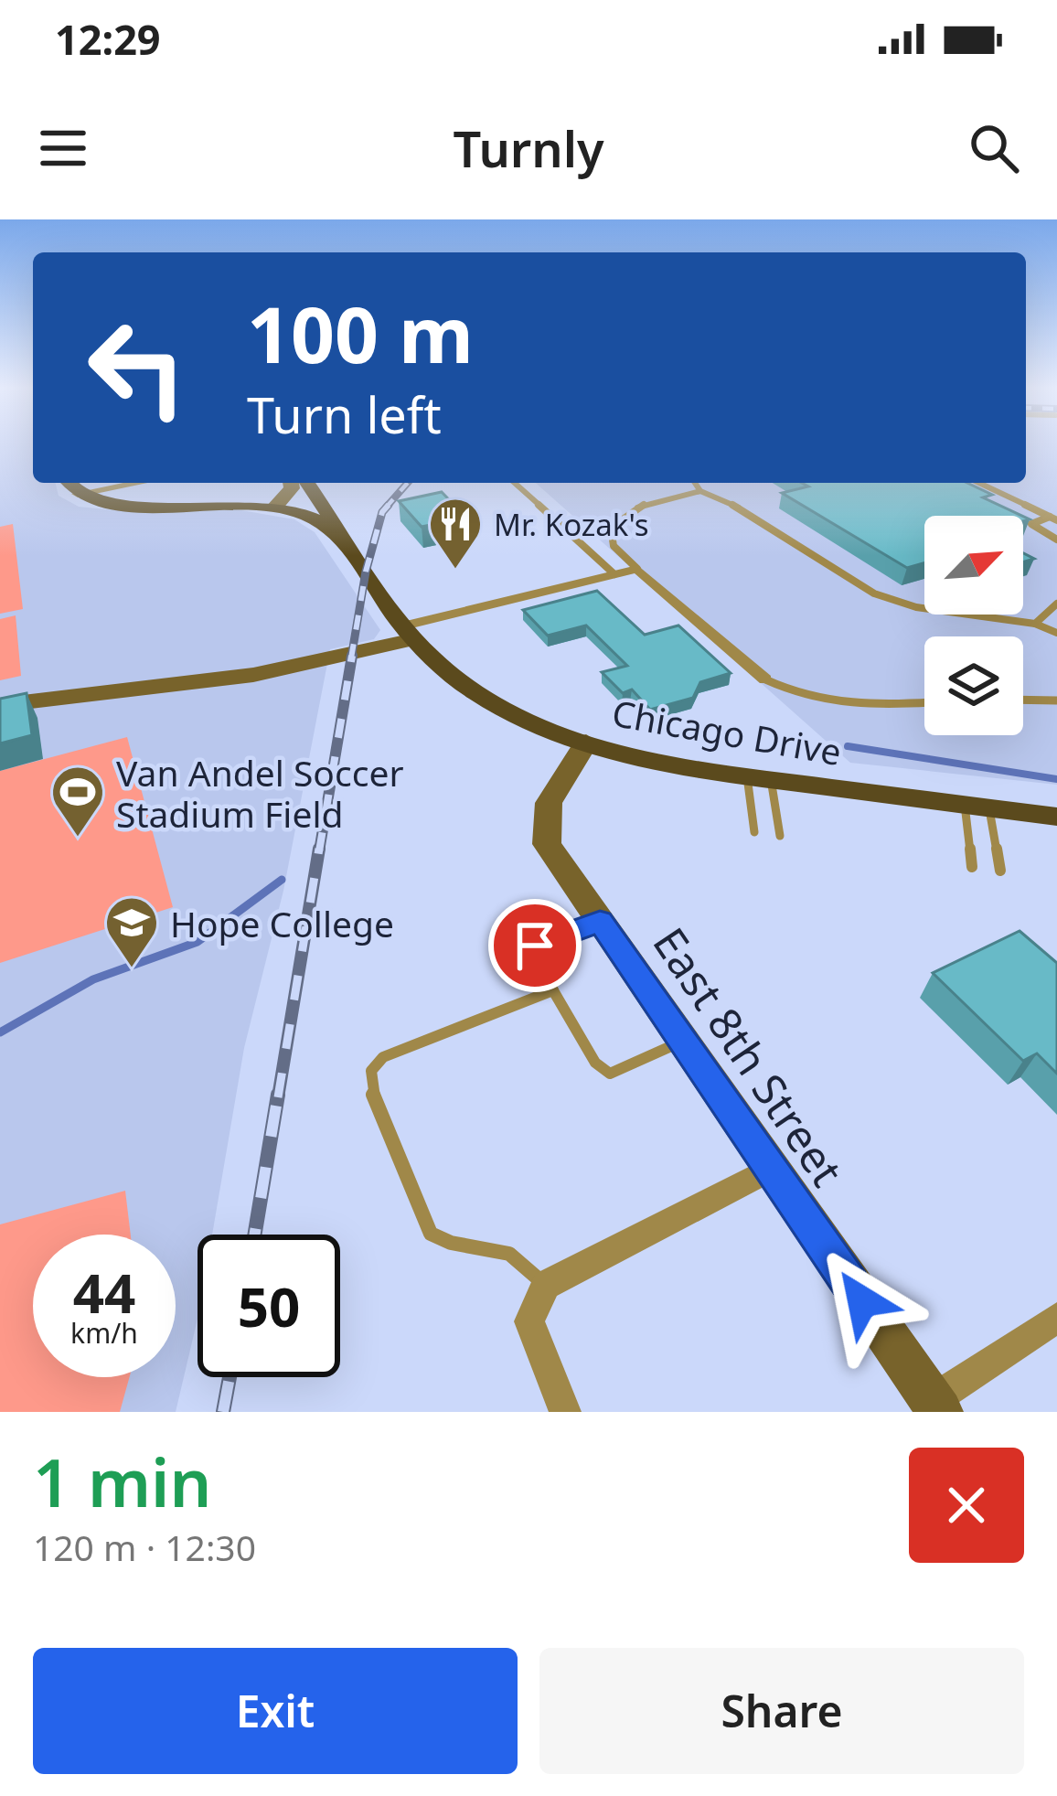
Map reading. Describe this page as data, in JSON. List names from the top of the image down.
{
  "streets": {
    "main road": ["Chicago Drive", "East 8th Street"]
  },
  "crossings": [
    ["Chicago Drive", "East 8th Street"]
  ],
  "places": {
    "restaurant": ["Mr. Kozak's"],
    "sports": ["Van Andel Soccer Stadium Field"],
    "school or university": ["Hope College"]
  },
  "north": "top right",
  "page": {
    "status": "12:29",
    "header": "Turnly",
    "turn": ["100 m", "Turn left"],
    "speed": "44 km/h",
    "limit": "50",
    "heading": ["1 min", "120 m · 12:30"],
    "buttons": ["Exit", "Share"]
  }
}
